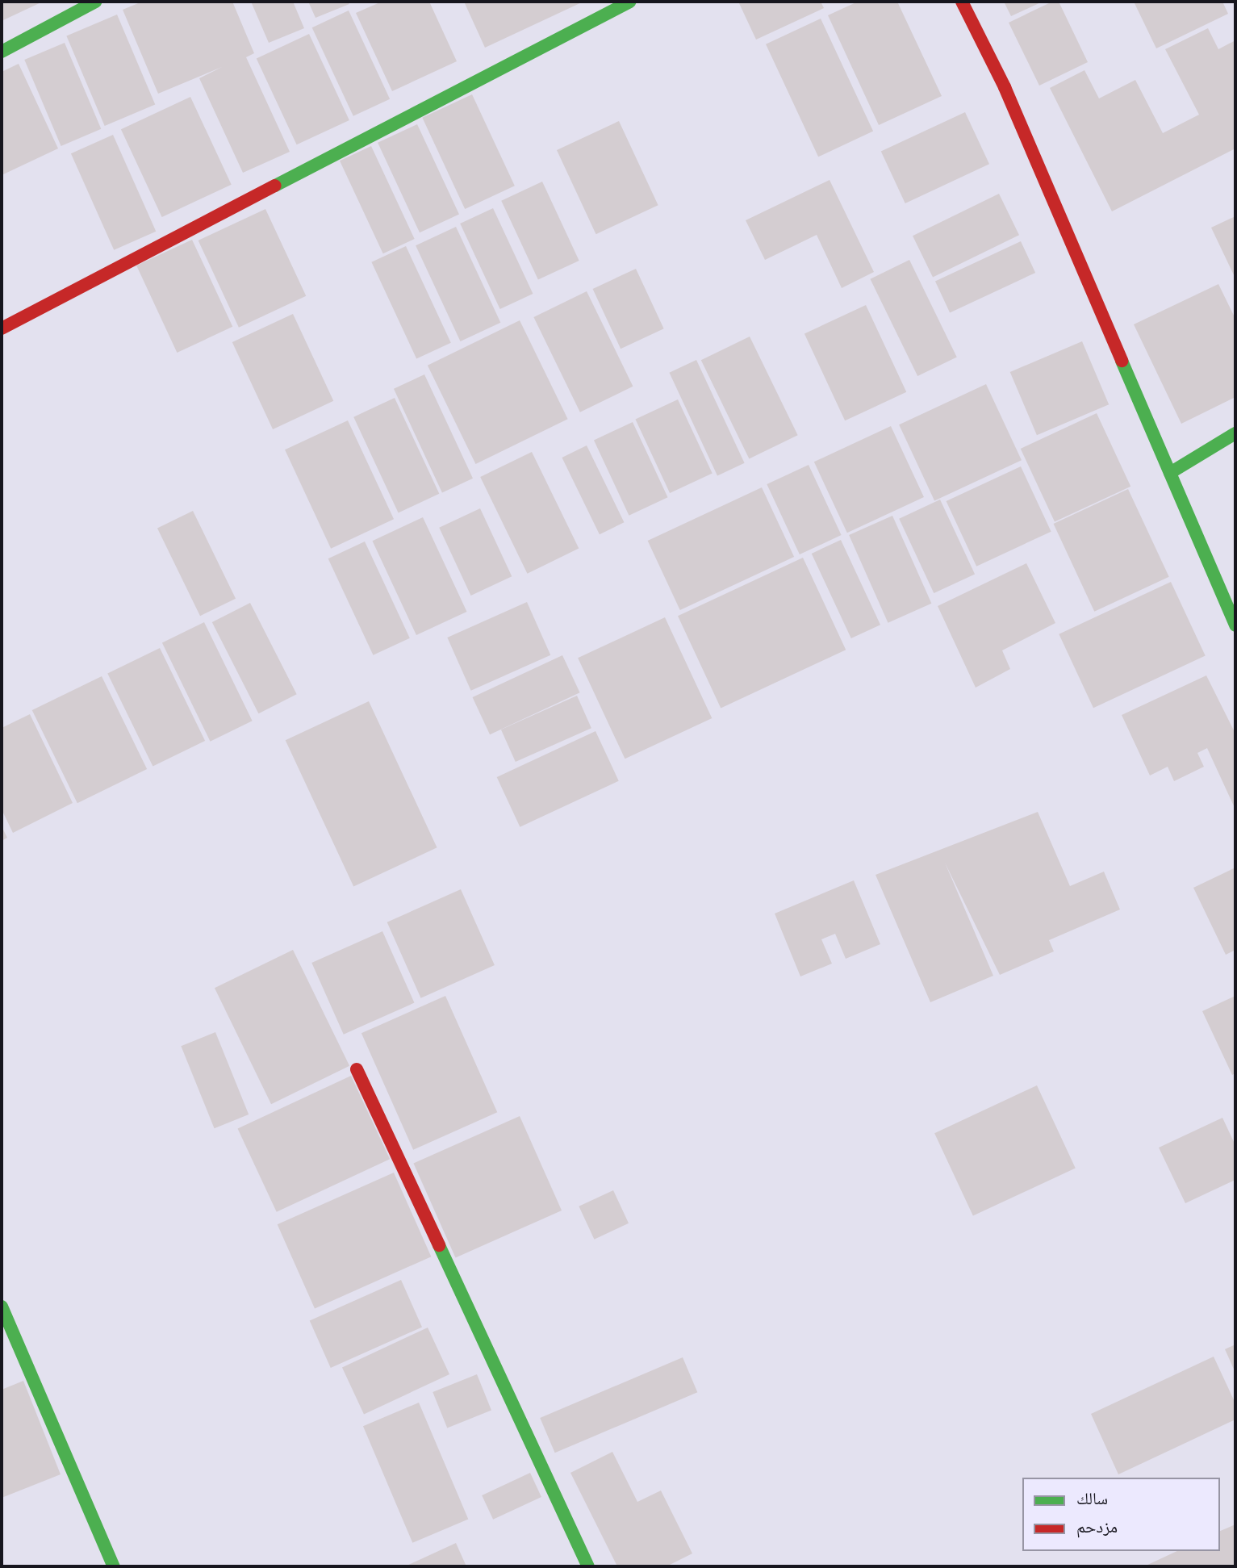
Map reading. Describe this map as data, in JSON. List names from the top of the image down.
{
  "legend": ["سالك", "مزدحم"]
}
